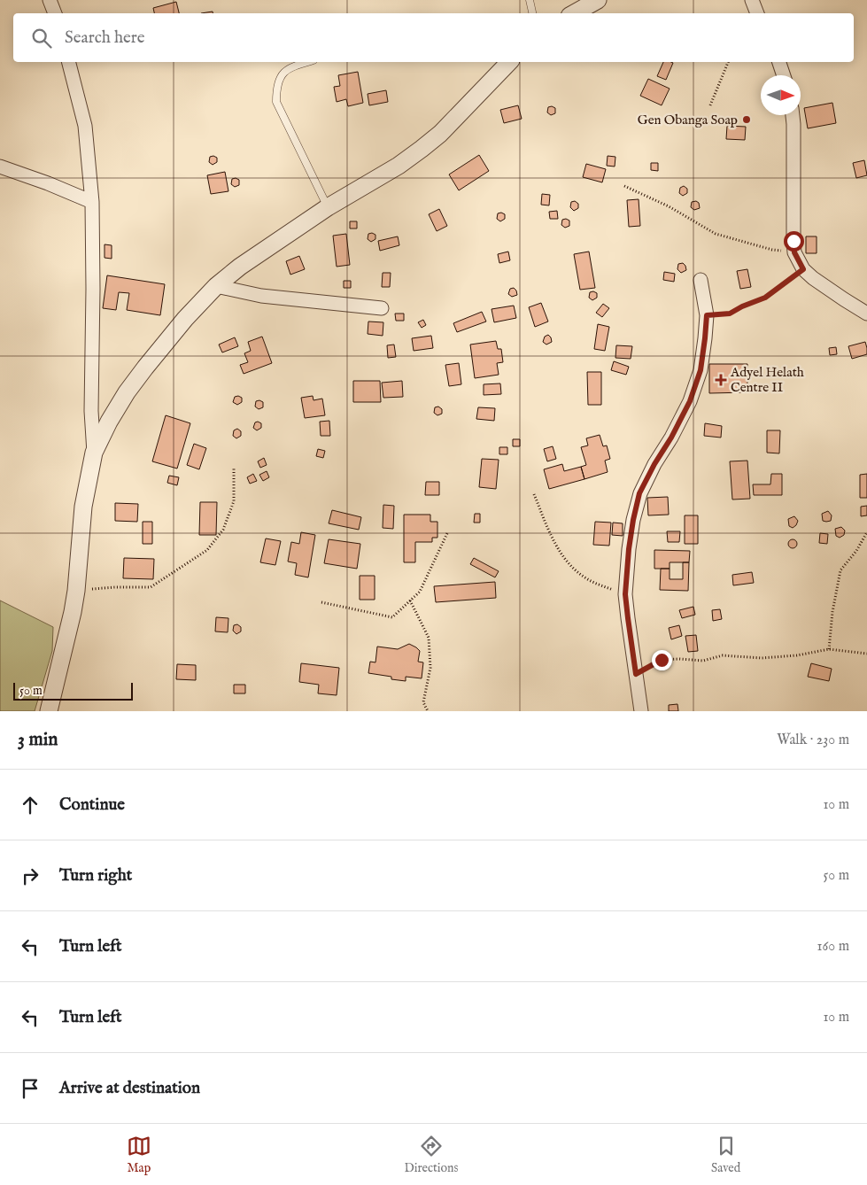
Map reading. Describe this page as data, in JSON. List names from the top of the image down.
{
  "places": {
    "other": ["Gen Obanga Soap"],
    "health": ["Adyel Helath Centre II"]
  },
  "scale_bar": "50 m",
  "north": "right",
  "page": {
    "search": "Search here",
    "scale": "50 m",
    "heading": ["3 min", "Walk · 230 m"],
    "list": [
      ["Continue", "10 m"],
      ["Turn right", "50 m"],
      ["Turn left", "160 m"],
      ["Turn left", "10 m"],
      "Arrive at destination"
    ],
    "nav": ["Map", "Directions", "Saved"]
  }
}
